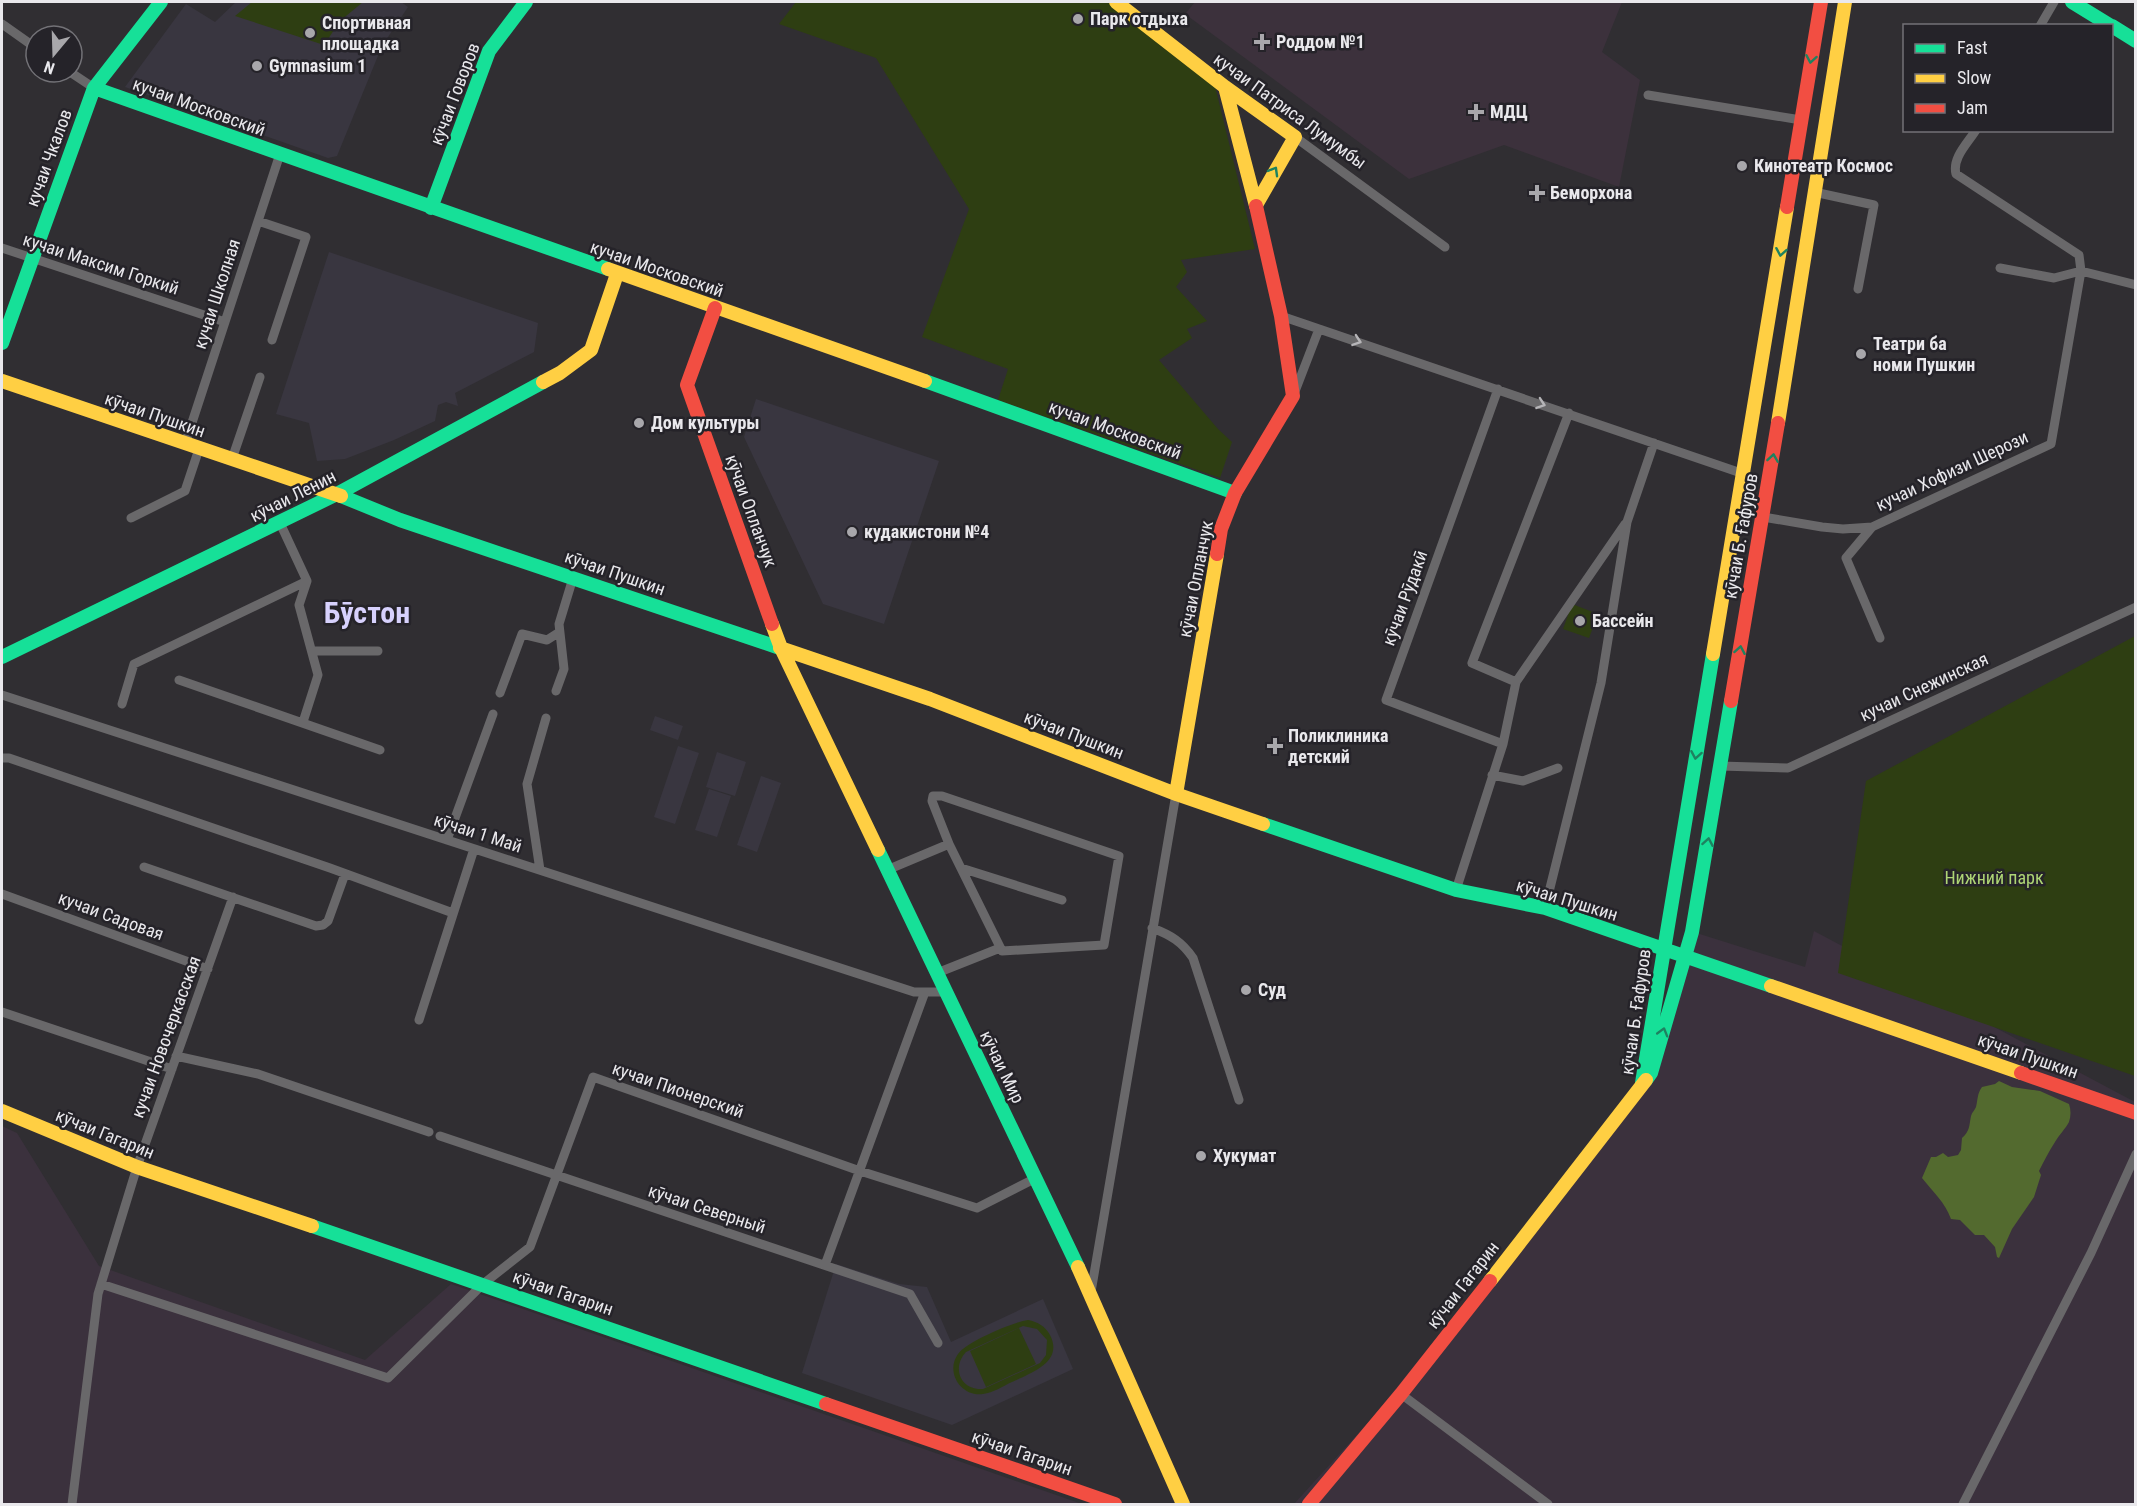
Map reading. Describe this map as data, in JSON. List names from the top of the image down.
{
  "streets": {
    "street": [
      "кӯчаи Говоров",
      "кучаи Московский",
      "кучаи Патриса Лумумбы",
      "кучаи Чкалов",
      "кучаи Максим Горкий",
      "кучаи Школная",
      "кӯчаи Пушкин",
      "кучаи Хофизи Шерози",
      "кӯчаи Ленин",
      "кӯчаи Опланчук",
      "кӯчаи Б. Ғафуров",
      "кӯчаи Рӯдакӣ",
      "кучаи Снежинская",
      "кӯчаи 1 Май",
      "кучаи Садовая",
      "кучаи Новочеркасская",
      "кӯчаи Мир",
      "кучаи Пионерский",
      "кӯчаи Гагарин",
      "кӯчаи Северный"
    ]
  },
  "crossings": [
    ["кӯчаи Говоров", "кучаи Московский"],
    ["кучаи Московский", "кучаи Чкалов"],
    ["кучаи Московский", "кучаи Школная"],
    ["кучаи Московский", "кӯчаи Ленин"],
    ["кучаи Московский", "кӯчаи Опланчук"],
    ["кучаи Чкалов", "кучаи Максим Горкий"],
    ["кучаи Максим Горкий", "кучаи Школная"],
    ["кучаи Школная", "кӯчаи Пушкин"],
    ["кӯчаи Пушкин", "кӯчаи Ленин"],
    ["кӯчаи Пушкин", "кӯчаи Опланчук"],
    ["кӯчаи Пушкин", "кӯчаи Б. Ғафуров"],
    ["кӯчаи Пушкин", "кӯчаи Мир"],
    ["кӯчаи Опланчук", "кӯчаи Мир"],
    ["кӯчаи Б. Ғафуров", "кучаи Снежинская"],
    ["кӯчаи Б. Ғафуров", "кӯчаи Гагарин"],
    ["кӯчаи 1 Май", "кӯчаи Мир"],
    ["кучаи Садовая", "кучаи Новочеркасская"],
    ["кучаи Новочеркасская", "кучаи Пионерский"],
    ["кучаи Новочеркасская", "кӯчаи Гагарин"],
    ["кӯчаи Мир", "кучаи Пионерский"],
    ["кучаи Пионерский", "кӯчаи Гагарин"],
    ["кучаи Пионерский", "кӯчаи Северный"]
  ],
  "districts": ["Бӯстон"],
  "parks": ["Нижний парк"],
  "places": {
    "other": [
      "Парк отдыха",
      "Спортивная площадка",
      "Gymnasium 1",
      "Кинотеатр Космос",
      "Театри ба номи Пушкин",
      "Дом культуры",
      "кудакистони №4",
      "Бассейн",
      "Суд",
      "Хукумат"
    ],
    "health": [
      "Роддом №1",
      "МДЦ",
      "Беморхона",
      "Поликлиника детский"
    ]
  },
  "legend": ["Fast", "Slow", "Jam"],
  "north": "bottom"
}
